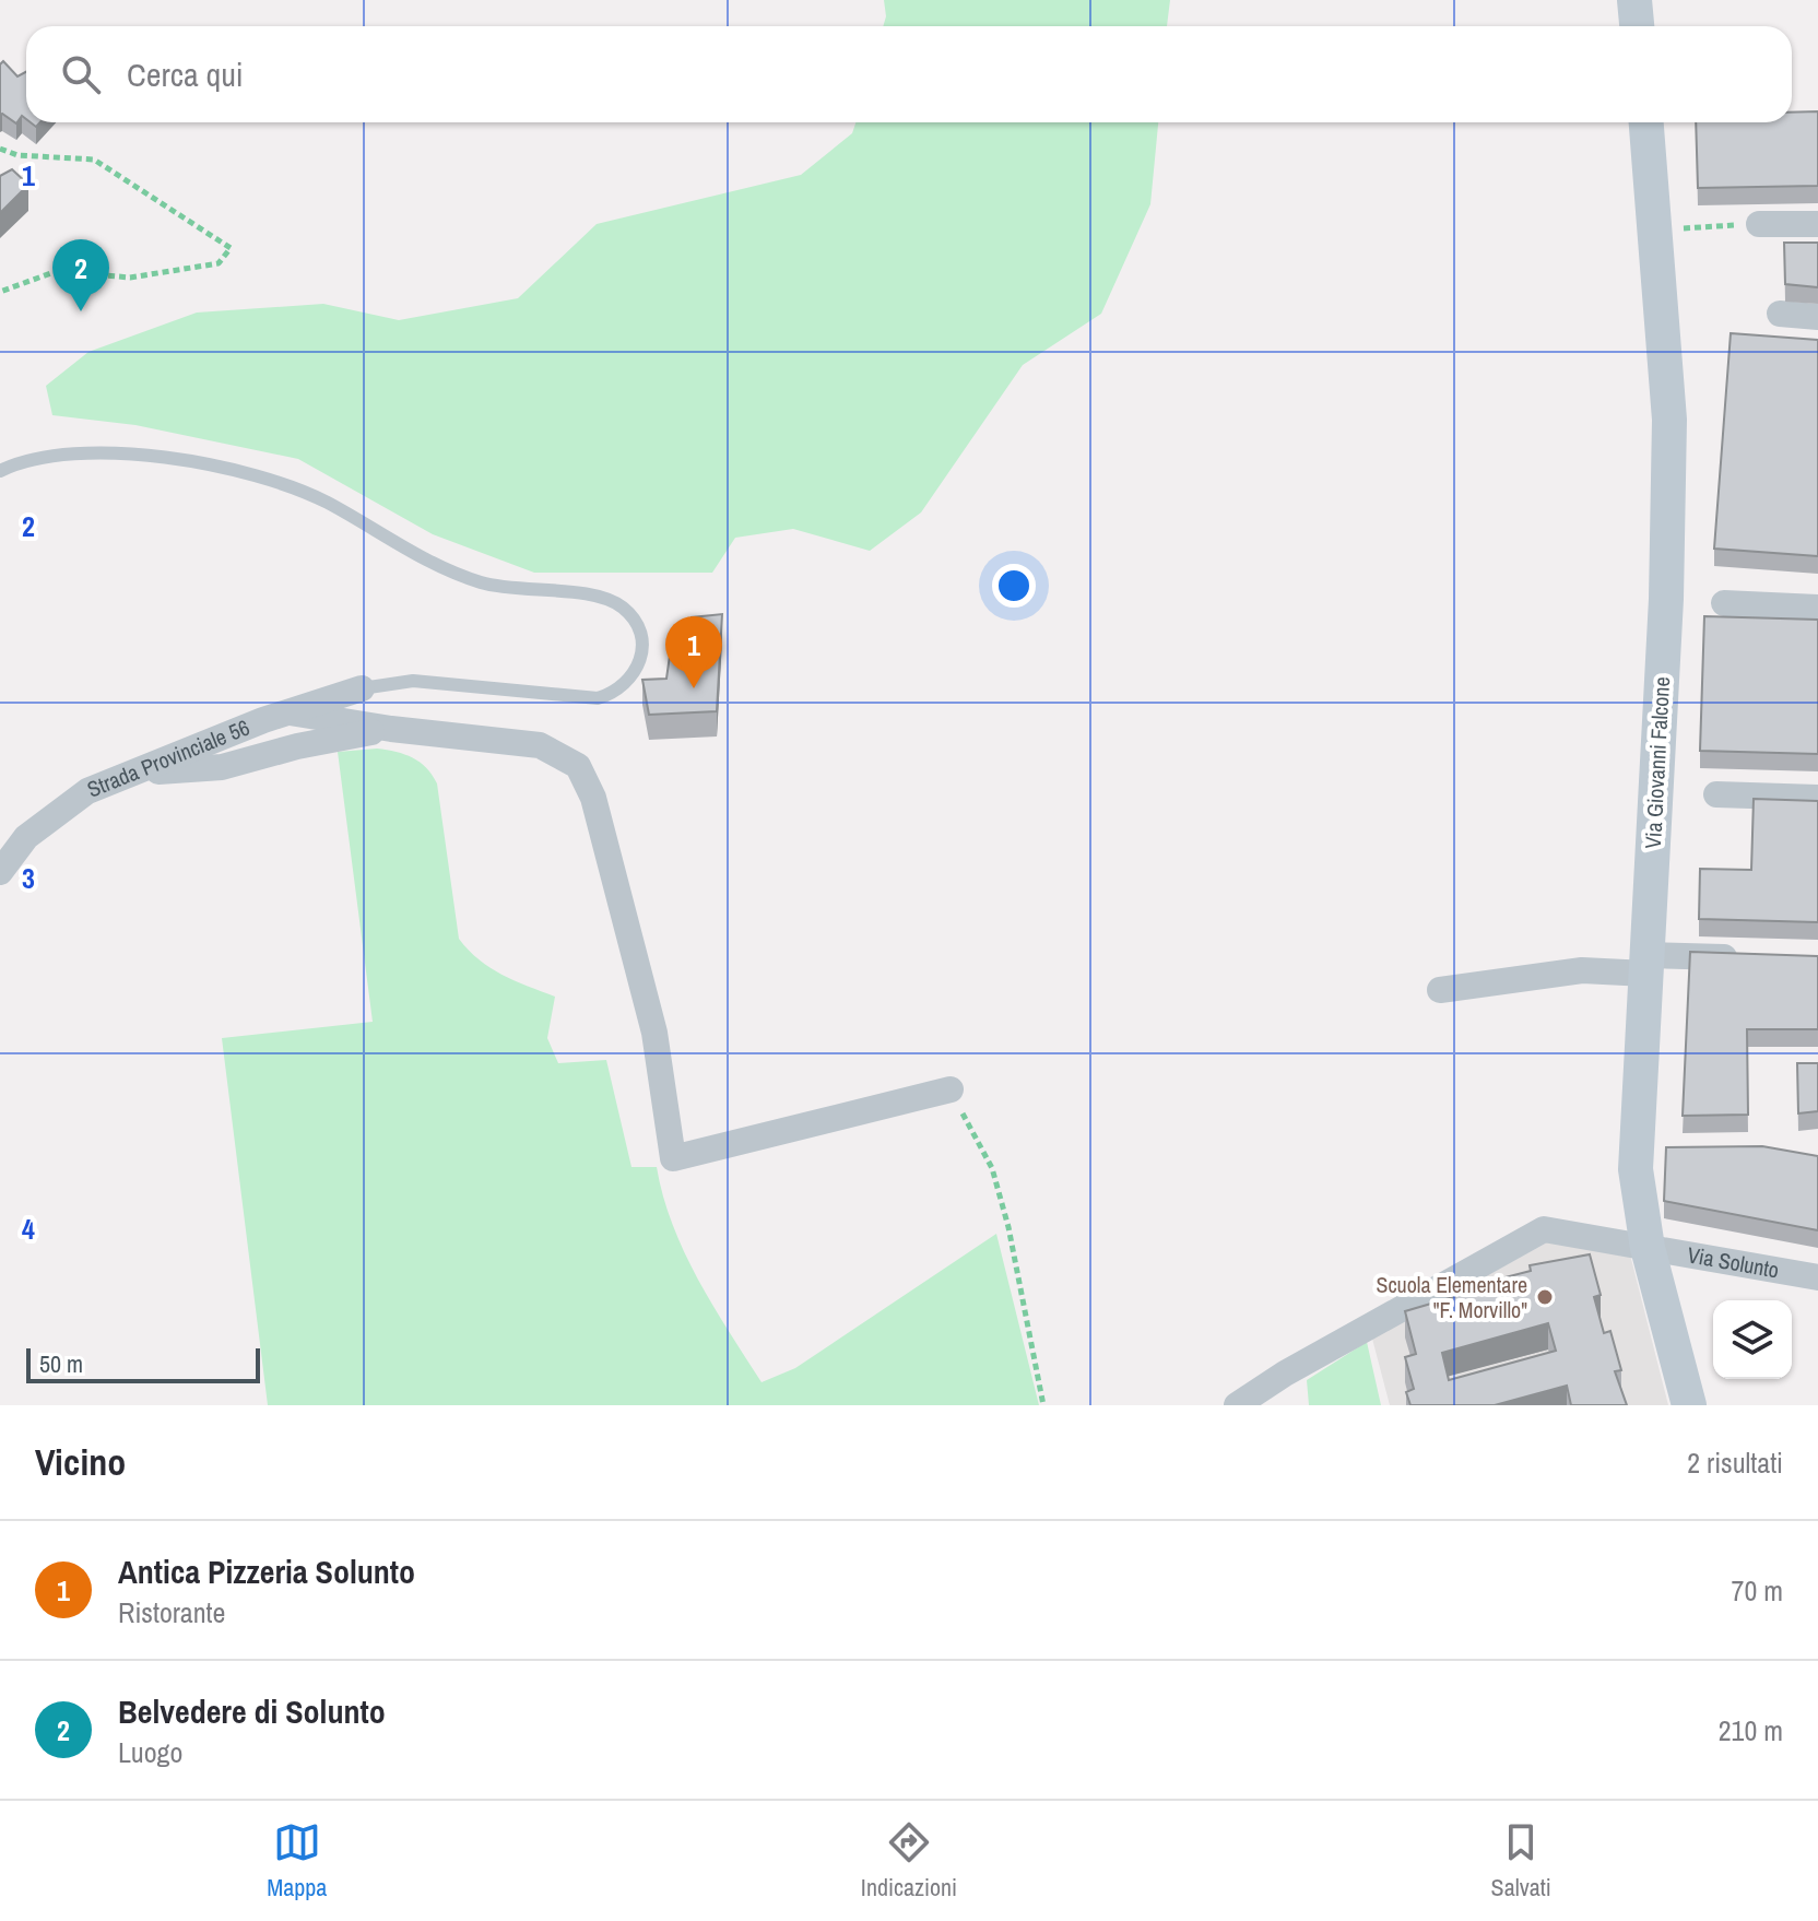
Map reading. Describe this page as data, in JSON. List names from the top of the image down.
{
  "streets": {
    "street": ["Strada Provinciale 56", "Via Giovanni Falcone", "Via Solunto"]
  },
  "crossings": [
    ["Via Giovanni Falcone", "Via Solunto"]
  ],
  "places": ["Scuola Elementare \"F. Morvillo\""],
  "scale_bar": "50 m",
  "page": {
    "search": "Cerca qui",
    "pins": ["2", "1"],
    "scale": "50 m",
    "heading": ["Vicino", "2 risultati"],
    "list": [
      {
        "mark": "1",
        "name": "Antica Pizzeria Solunto",
        "note": "Ristorante",
        "value": "70 m"
      },
      {
        "mark": "2",
        "name": "Belvedere di Solunto",
        "note": "Luogo",
        "value": "210 m"
      }
    ],
    "nav": ["Mappa", "Indicazioni", "Salvati"]
  },
  "grid": {
    "rows": [
      "1",
      "2",
      "3",
      "4"
    ]
  }
}
